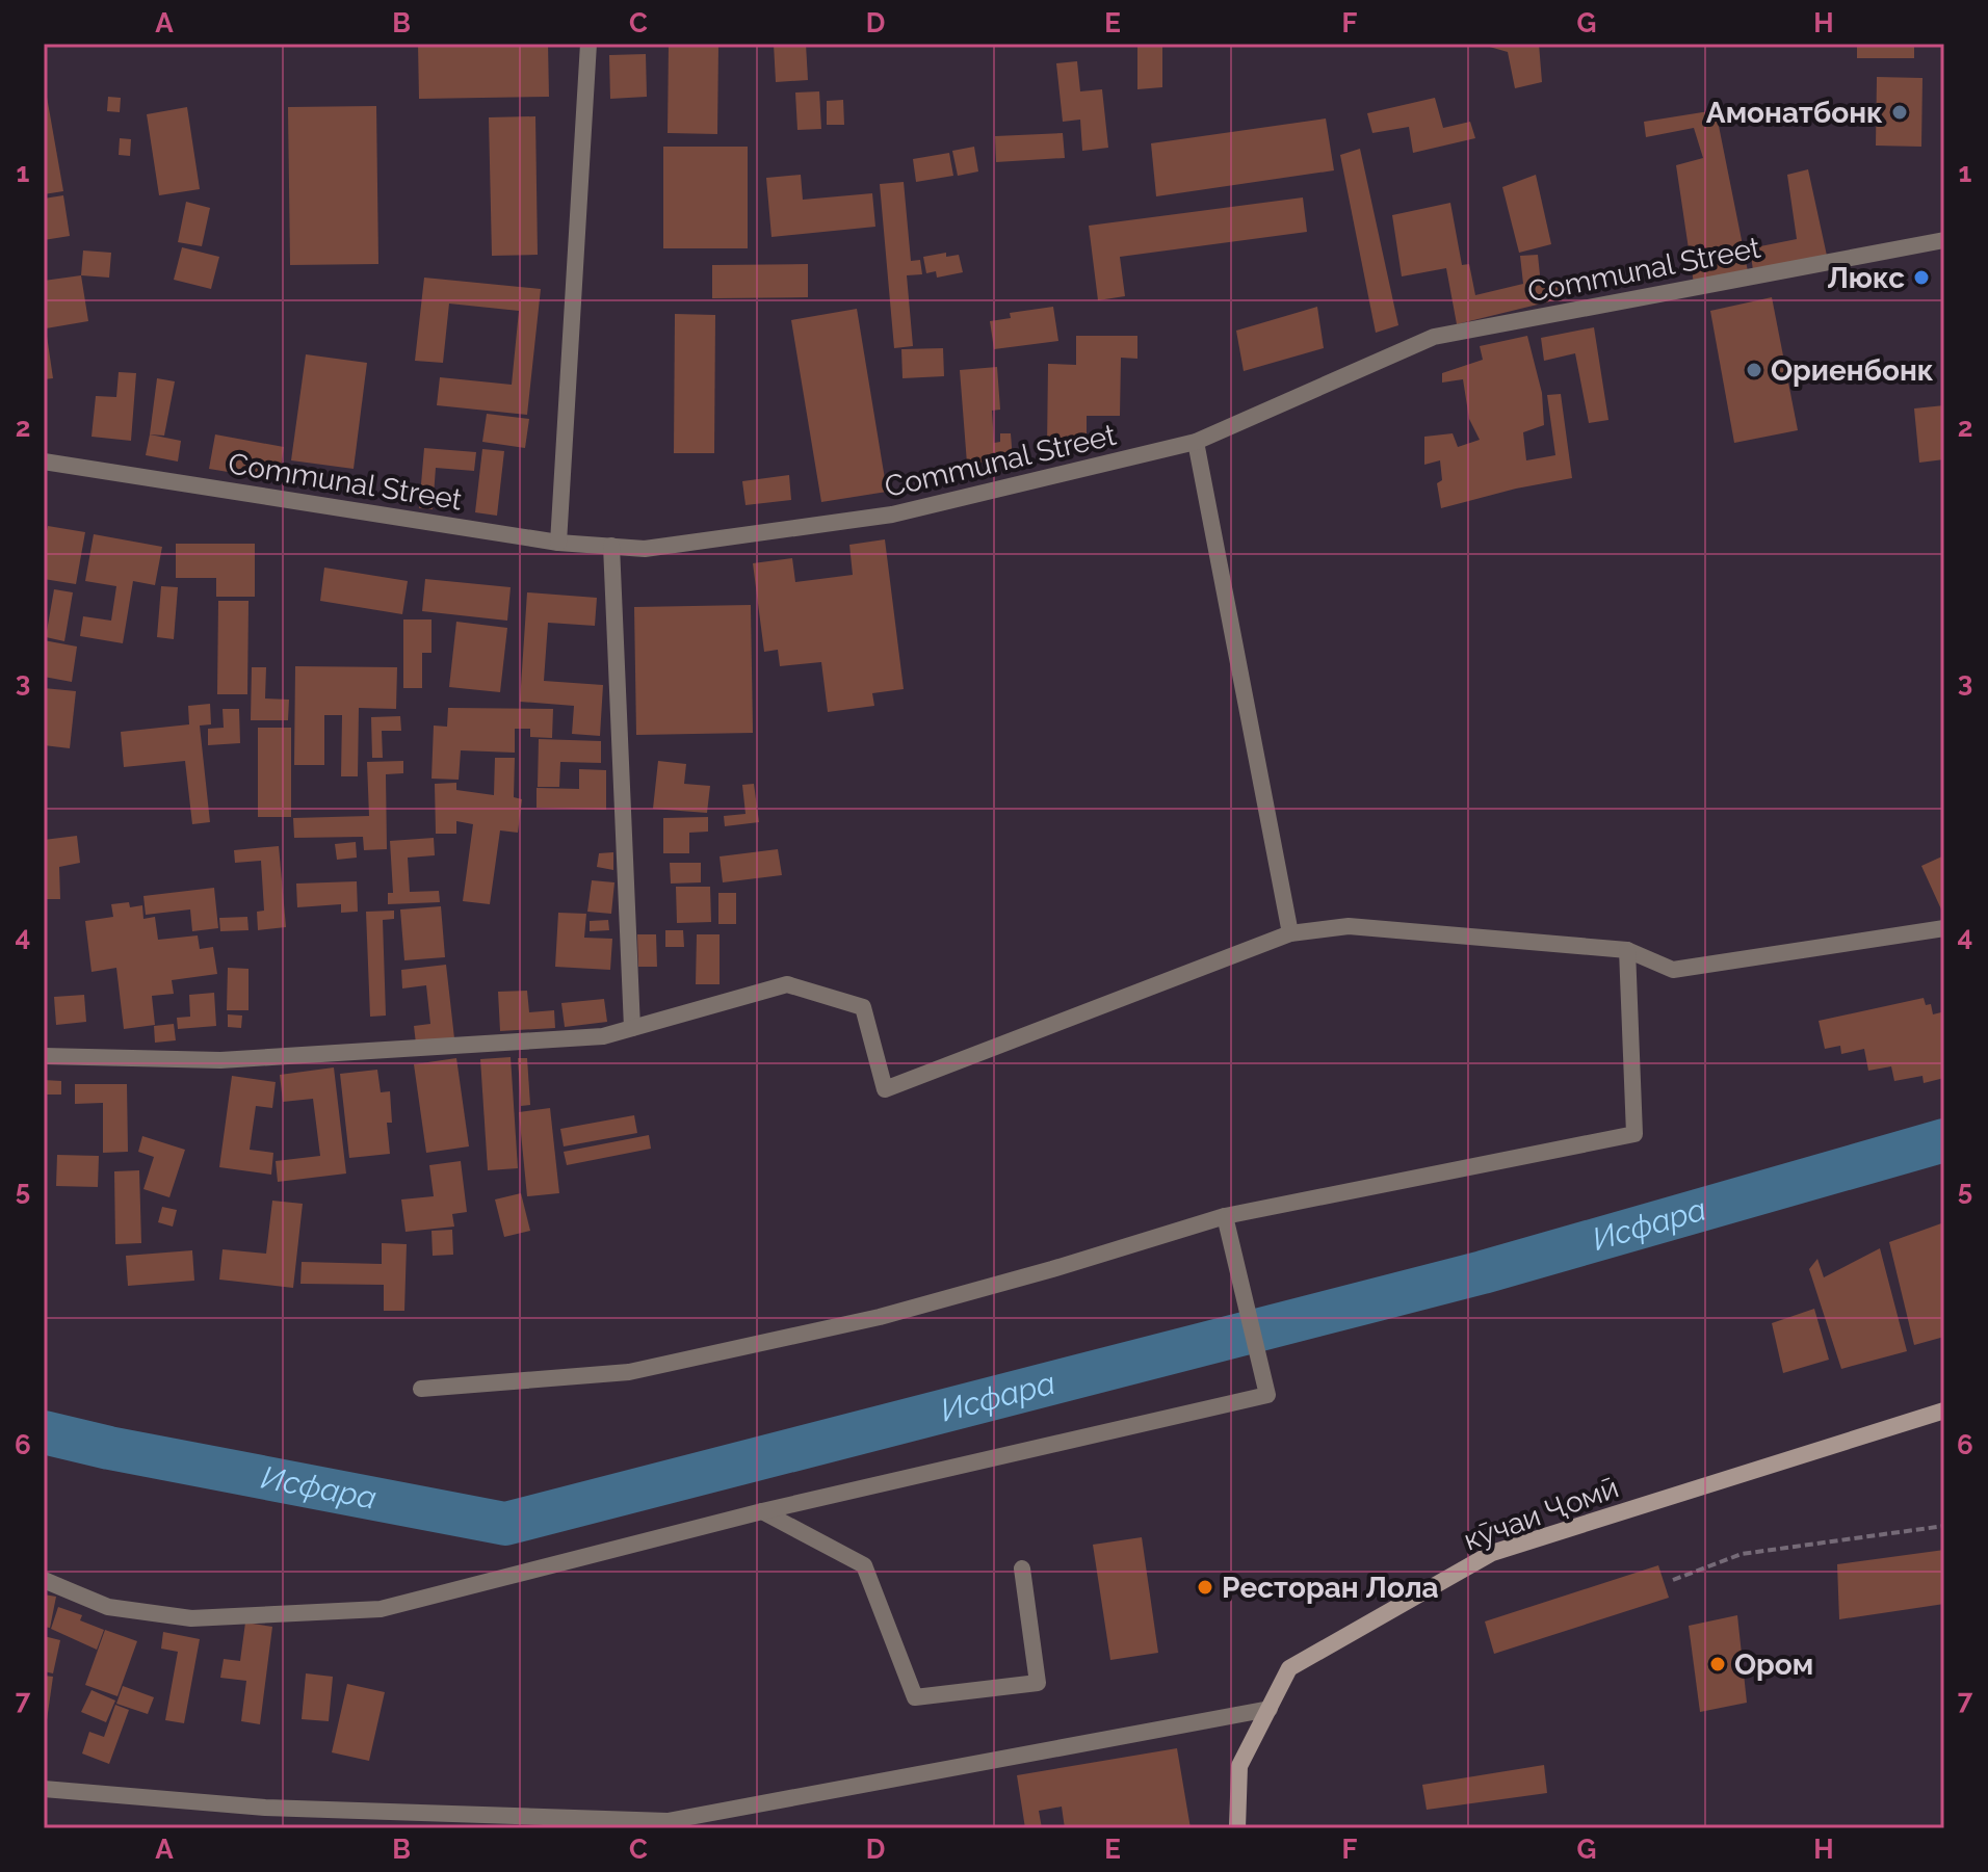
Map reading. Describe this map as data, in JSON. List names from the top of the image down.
{
  "streets": {
    "main road": ["кӯчаи Ҷомӣ"],
    "street": ["Communal Street"]
  },
  "water": ["Исфара"],
  "places": [
    "Амонатбонк",
    "Люкс",
    "Ориенбонк",
    "Ресторан Лола",
    "Ором"
  ],
  "grid": {
    "columns": [
      "A",
      "B",
      "C",
      "D",
      "E",
      "F",
      "G",
      "H"
    ],
    "rows": [
      "1",
      "2",
      "3",
      "4",
      "5",
      "6",
      "7"
    ]
  }
}
